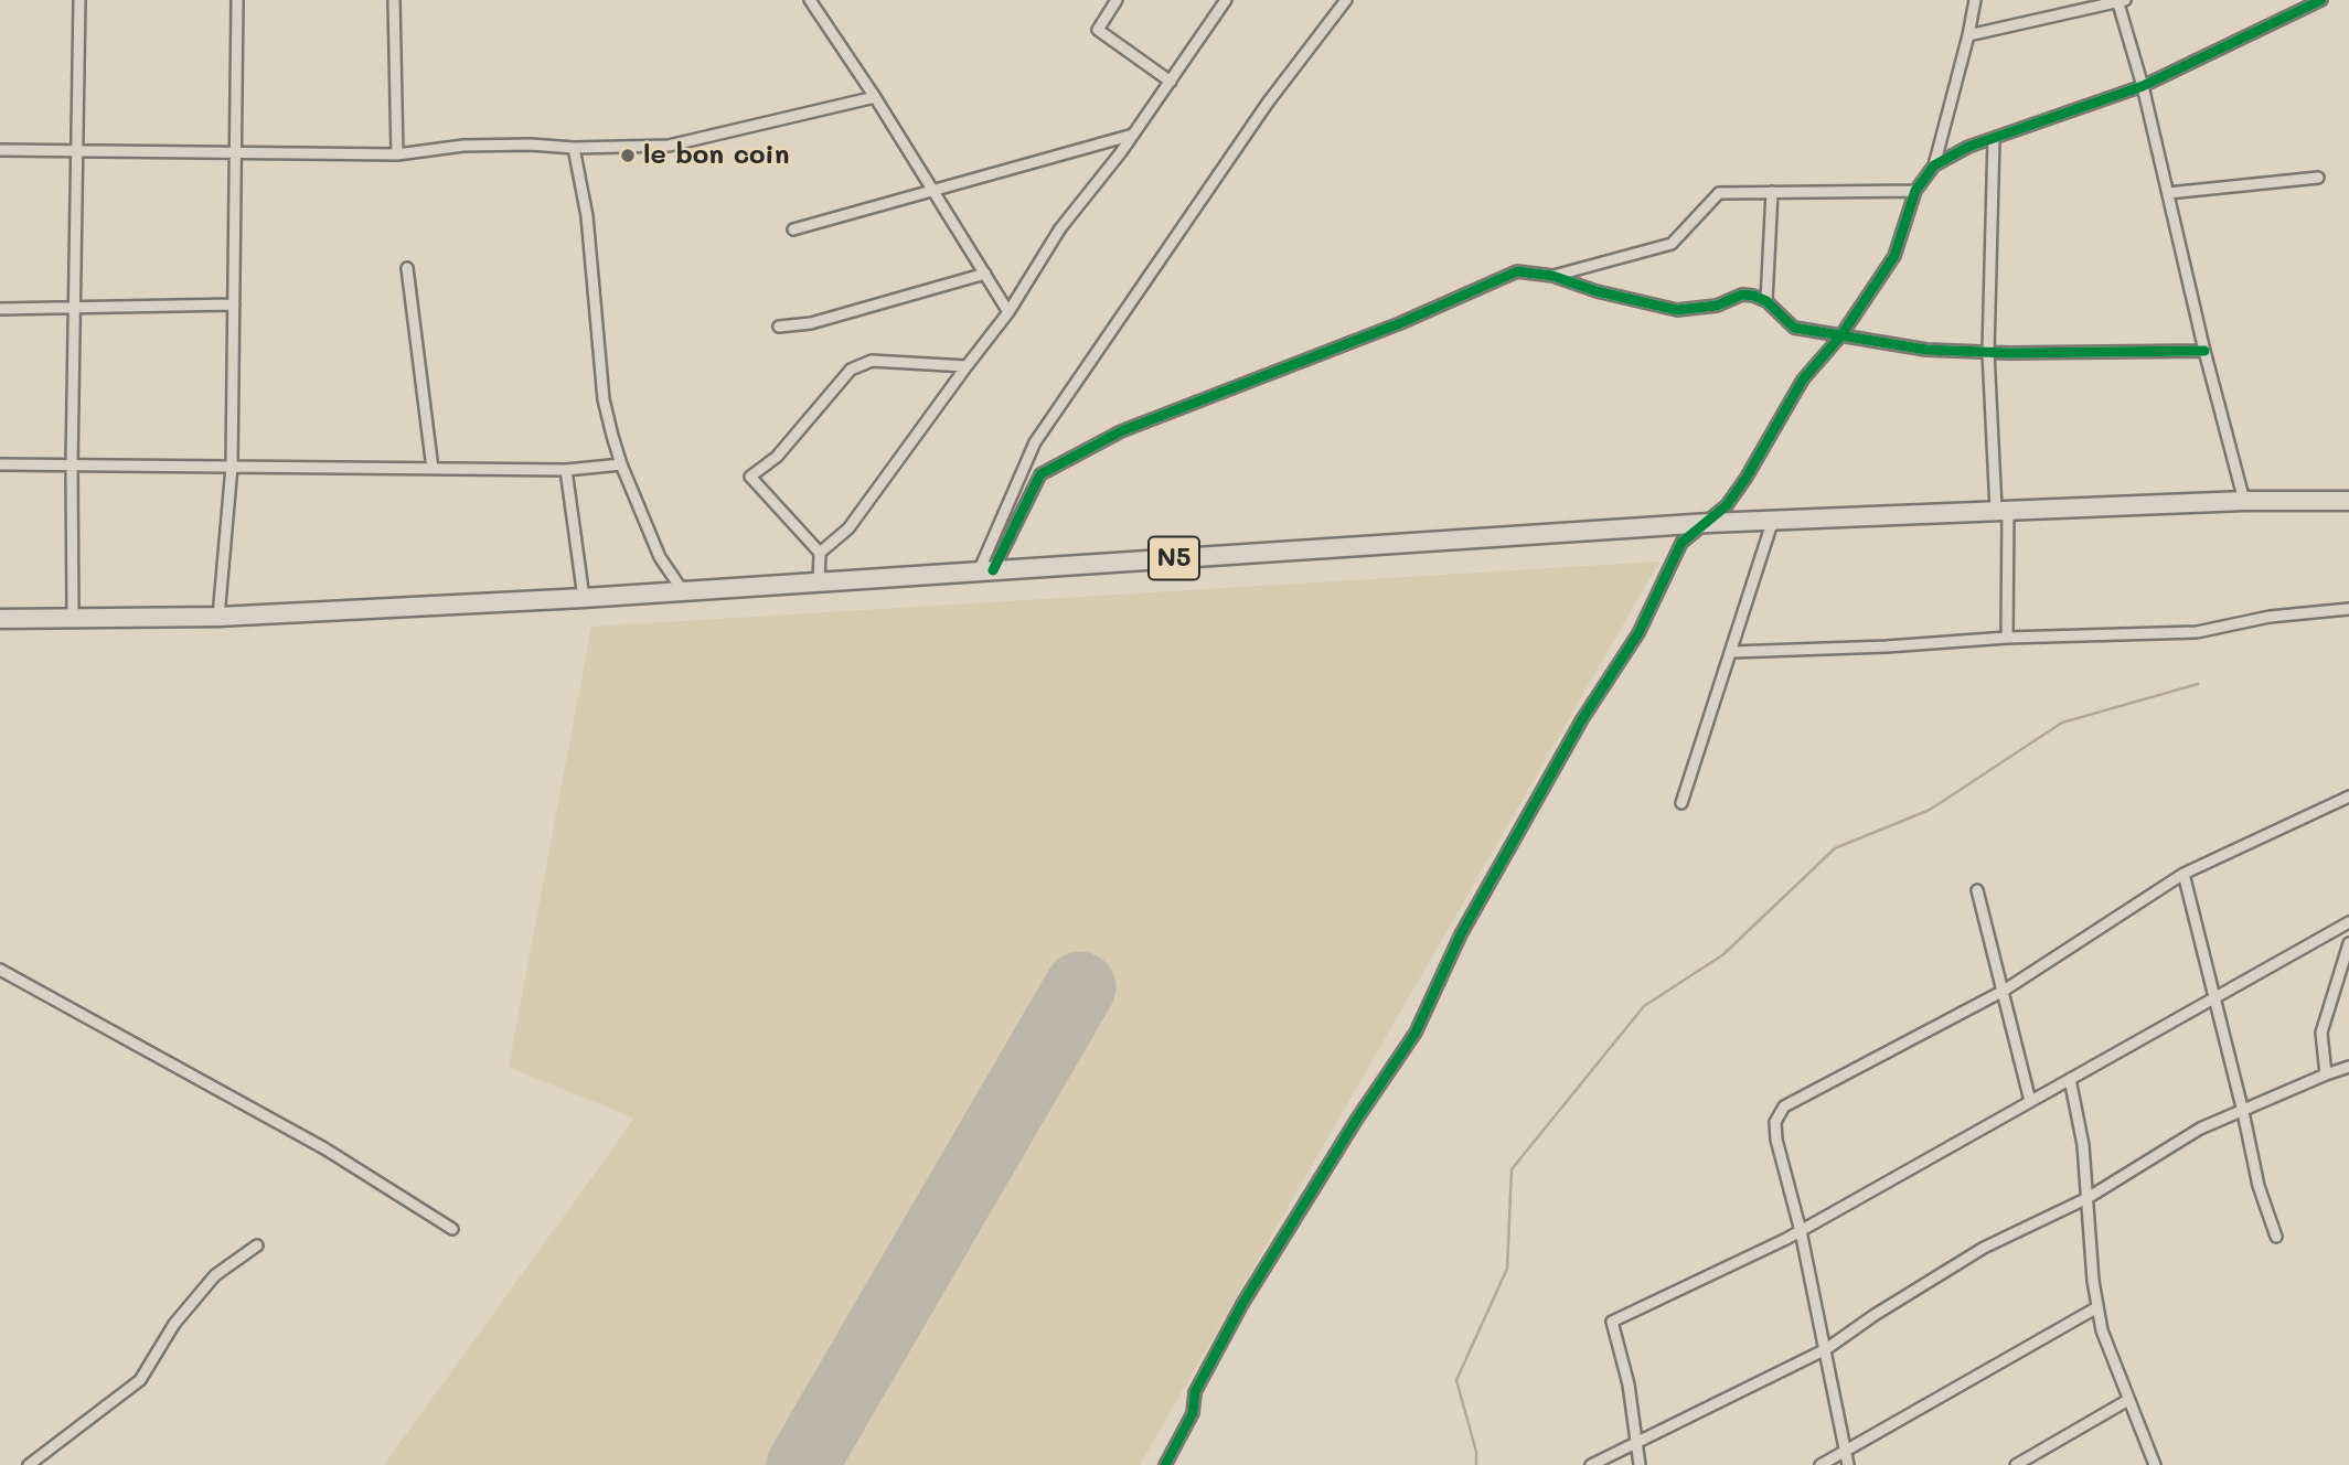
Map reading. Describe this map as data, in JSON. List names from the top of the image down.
{
  "streets": {
    "highway": ["N5"]
  },
  "places": ["le bon coin"]
}
